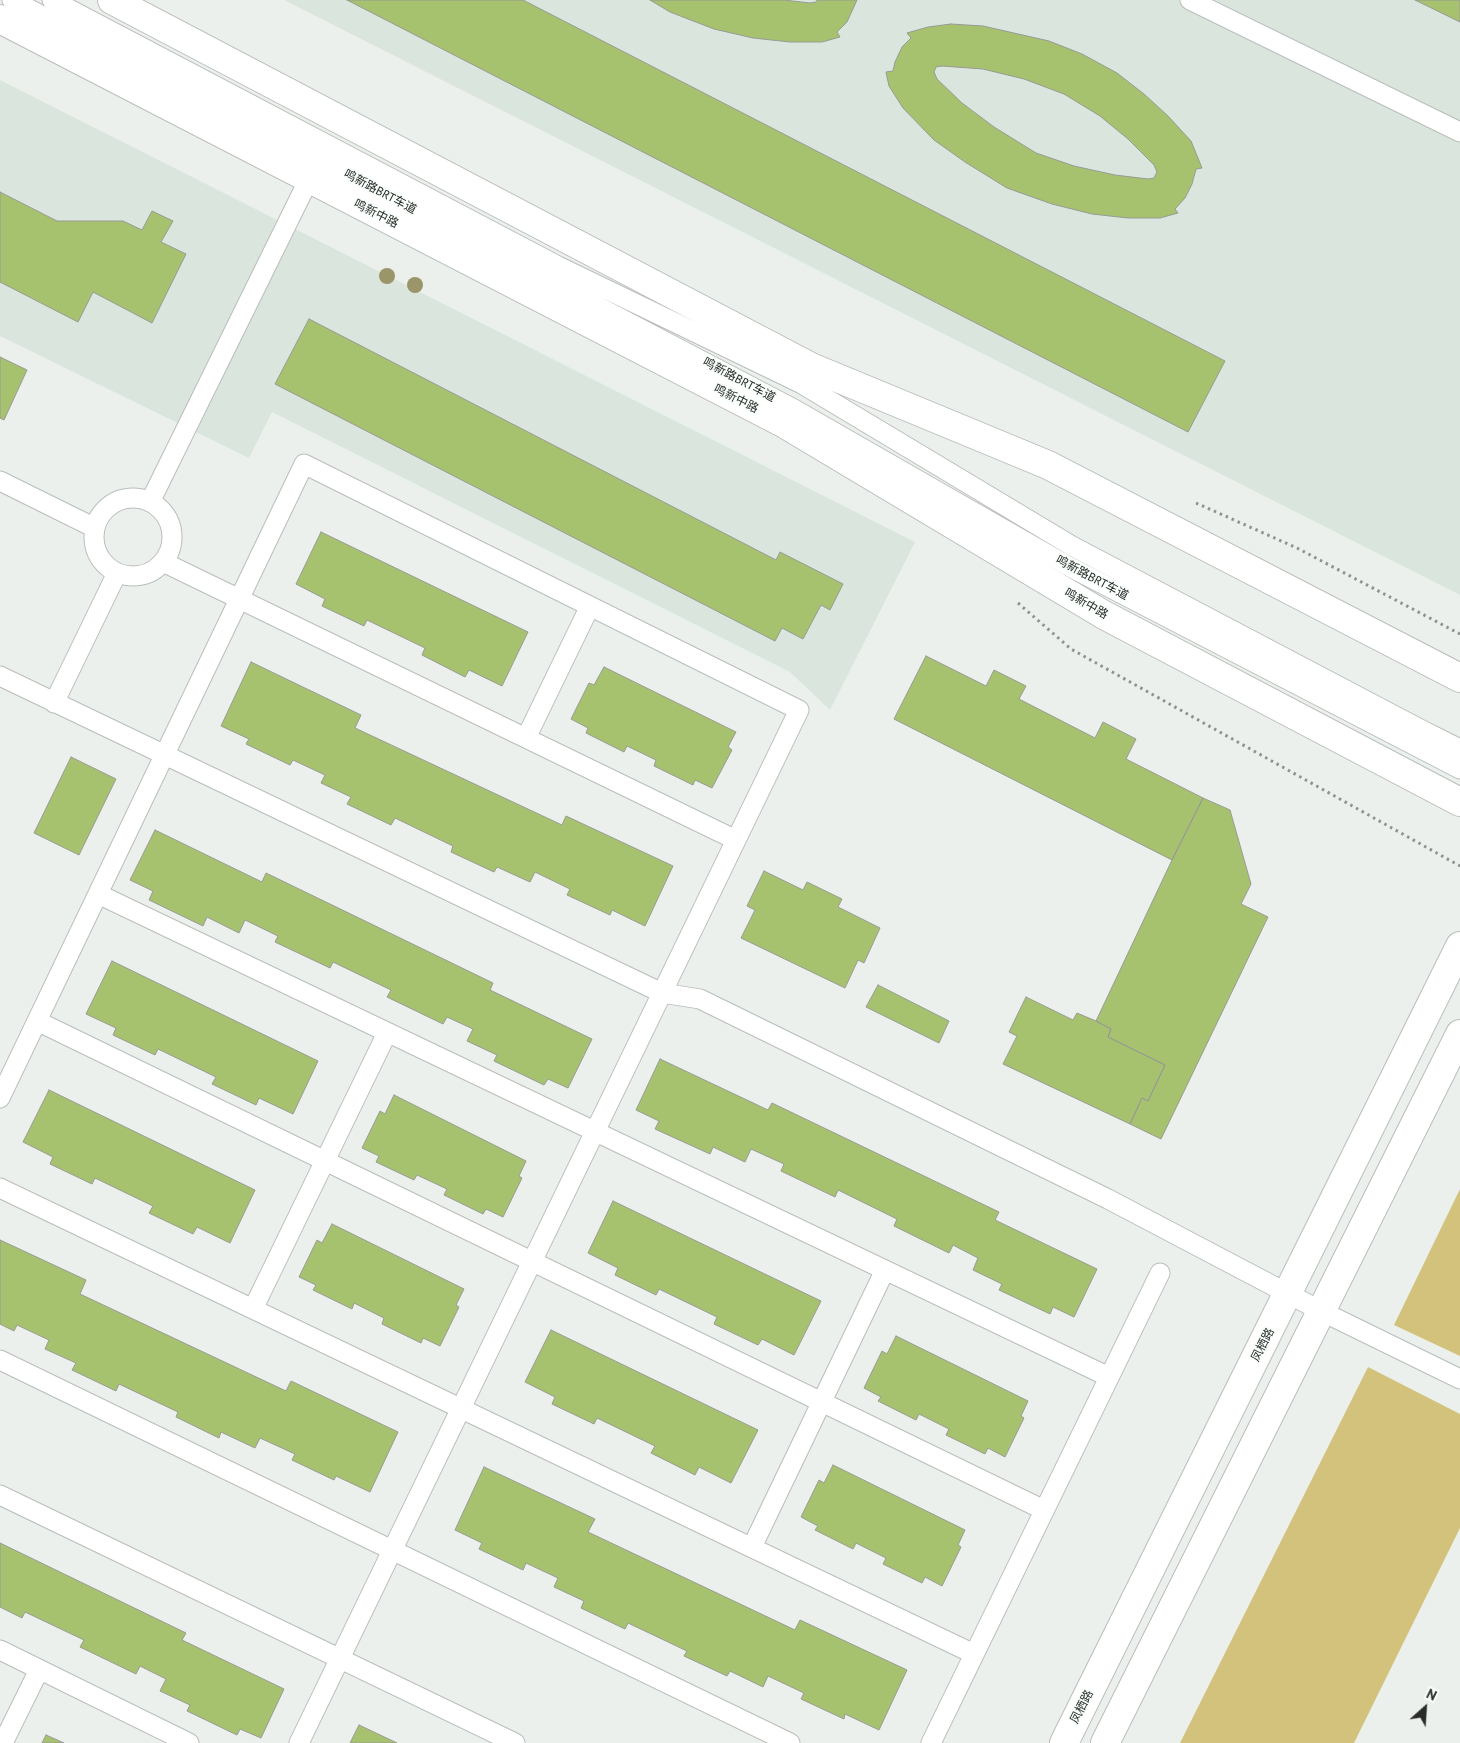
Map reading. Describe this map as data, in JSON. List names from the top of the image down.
{
  "streets": {
    "main road": ["鸣新中路", "凤栖路"],
    "lane": ["鸣新路BRT车道"]
  },
  "north": "top right"
}
